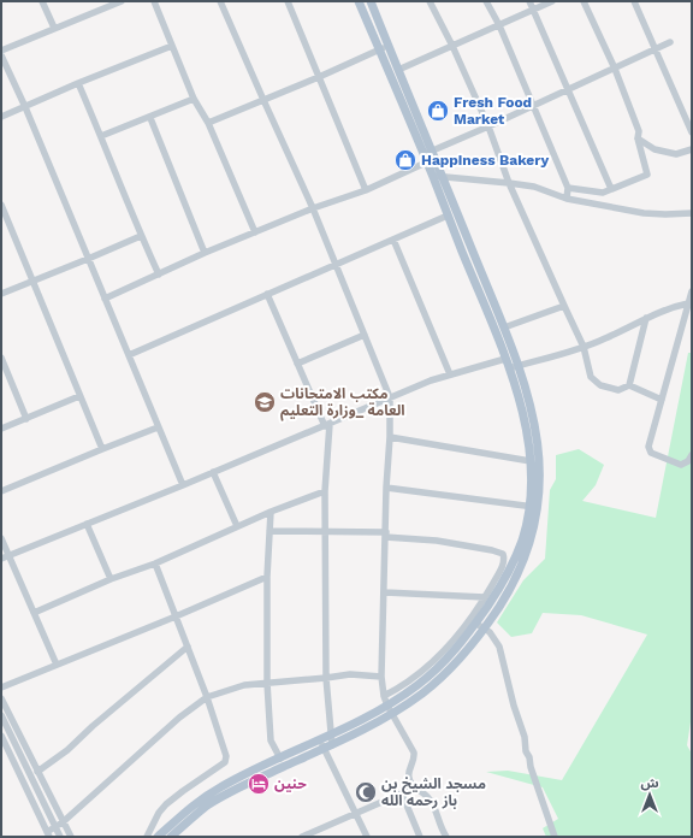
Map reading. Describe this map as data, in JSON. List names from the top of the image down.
{
  "places": {
    "shop": ["Fresh Food Market", "Happiness Bakery"],
    "school or university": ["مكتب الامتحانات العامة _وزارة التعليم"],
    "hotel": ["حنين"],
    "mosque": ["مسجد الشيخ بن باز رحمه الله"]
  },
  "north": "top"
}
